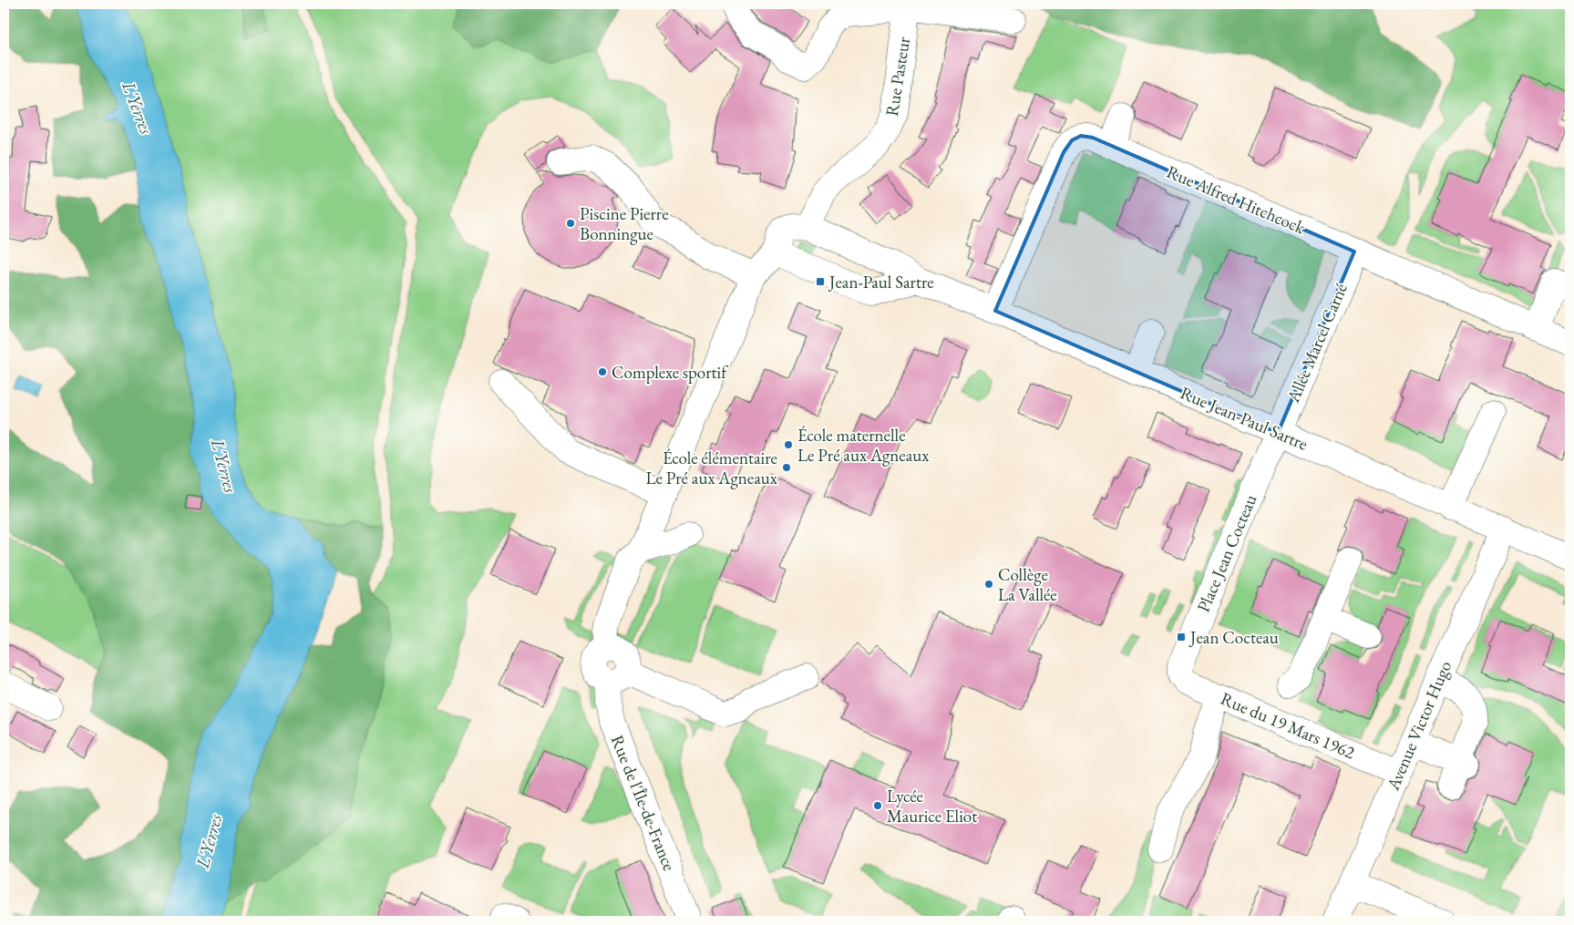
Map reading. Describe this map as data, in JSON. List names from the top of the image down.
{
  "streets": {
    "street": [
      "Rue Pasteur",
      "Rue Alfred Hitchcock",
      "Allée Marcel Carné",
      "Rue Jean-Paul Sartre",
      "Place Jean Cocteau",
      "Rue du 19 Mars 1962",
      "Avenue Victor Hugo",
      "Rue de l'Île-de-France"
    ]
  },
  "crossings": [
    ["Rue Pasteur", "Rue Jean-Paul Sartre"],
    ["Rue Alfred Hitchcock", "Allée Marcel Carné"],
    ["Rue Alfred Hitchcock", "Rue Jean-Paul Sartre"],
    ["Allée Marcel Carné", "Rue Jean-Paul Sartre"],
    ["Allée Marcel Carné", "Place Jean Cocteau"],
    ["Rue Jean-Paul Sartre", "Place Jean Cocteau"],
    ["Rue Jean-Paul Sartre", "Avenue Victor Hugo"],
    ["Rue Jean-Paul Sartre", "Rue de l'Île-de-France"],
    ["Place Jean Cocteau", "Rue du 19 Mars 1962"],
    ["Rue du 19 Mars 1962", "Avenue Victor Hugo"]
  ],
  "water": ["L'Yerres"],
  "places": {
    "other": [
      "Piscine Pierre Bonningue",
      "Complexe sportif",
      "École maternelle Le Pré aux Agneaux",
      "École élémentaire Le Pré aux Agneaux",
      "Collège La Vallée",
      "Lycée Maurice Eliot"
    ],
    "transit": ["Jean-Paul Sartre", "Jean Cocteau"]
  }
}
